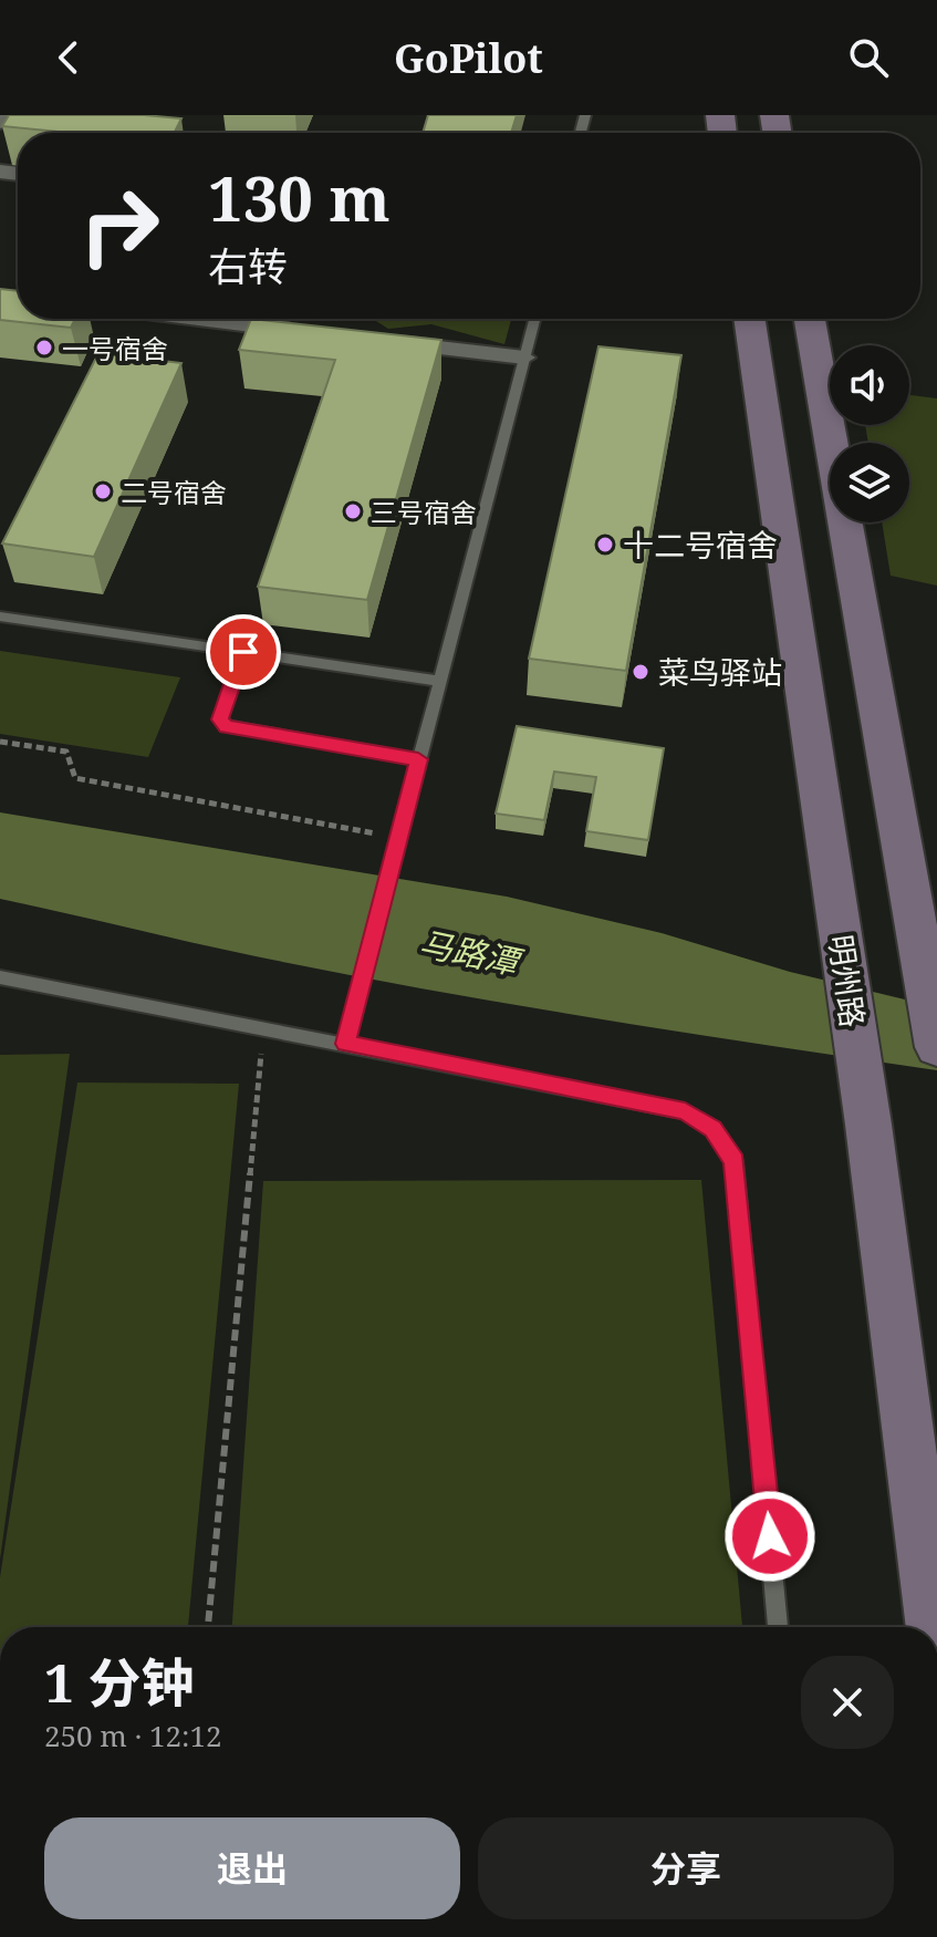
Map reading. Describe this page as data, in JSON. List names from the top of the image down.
{
  "streets": {
    "main road": ["明州路"]
  },
  "water": ["马路潭"],
  "places": [
    "一号宿舍",
    "二号宿舍",
    "三号宿舍",
    "十二号宿舍",
    "菜鸟驿站"
  ],
  "page": {
    "header": "GoPilot",
    "turn": ["130 m", "右转"],
    "heading": ["1 分钟", "250 m · 12:12"],
    "buttons": ["退出", "分享"]
  }
}
